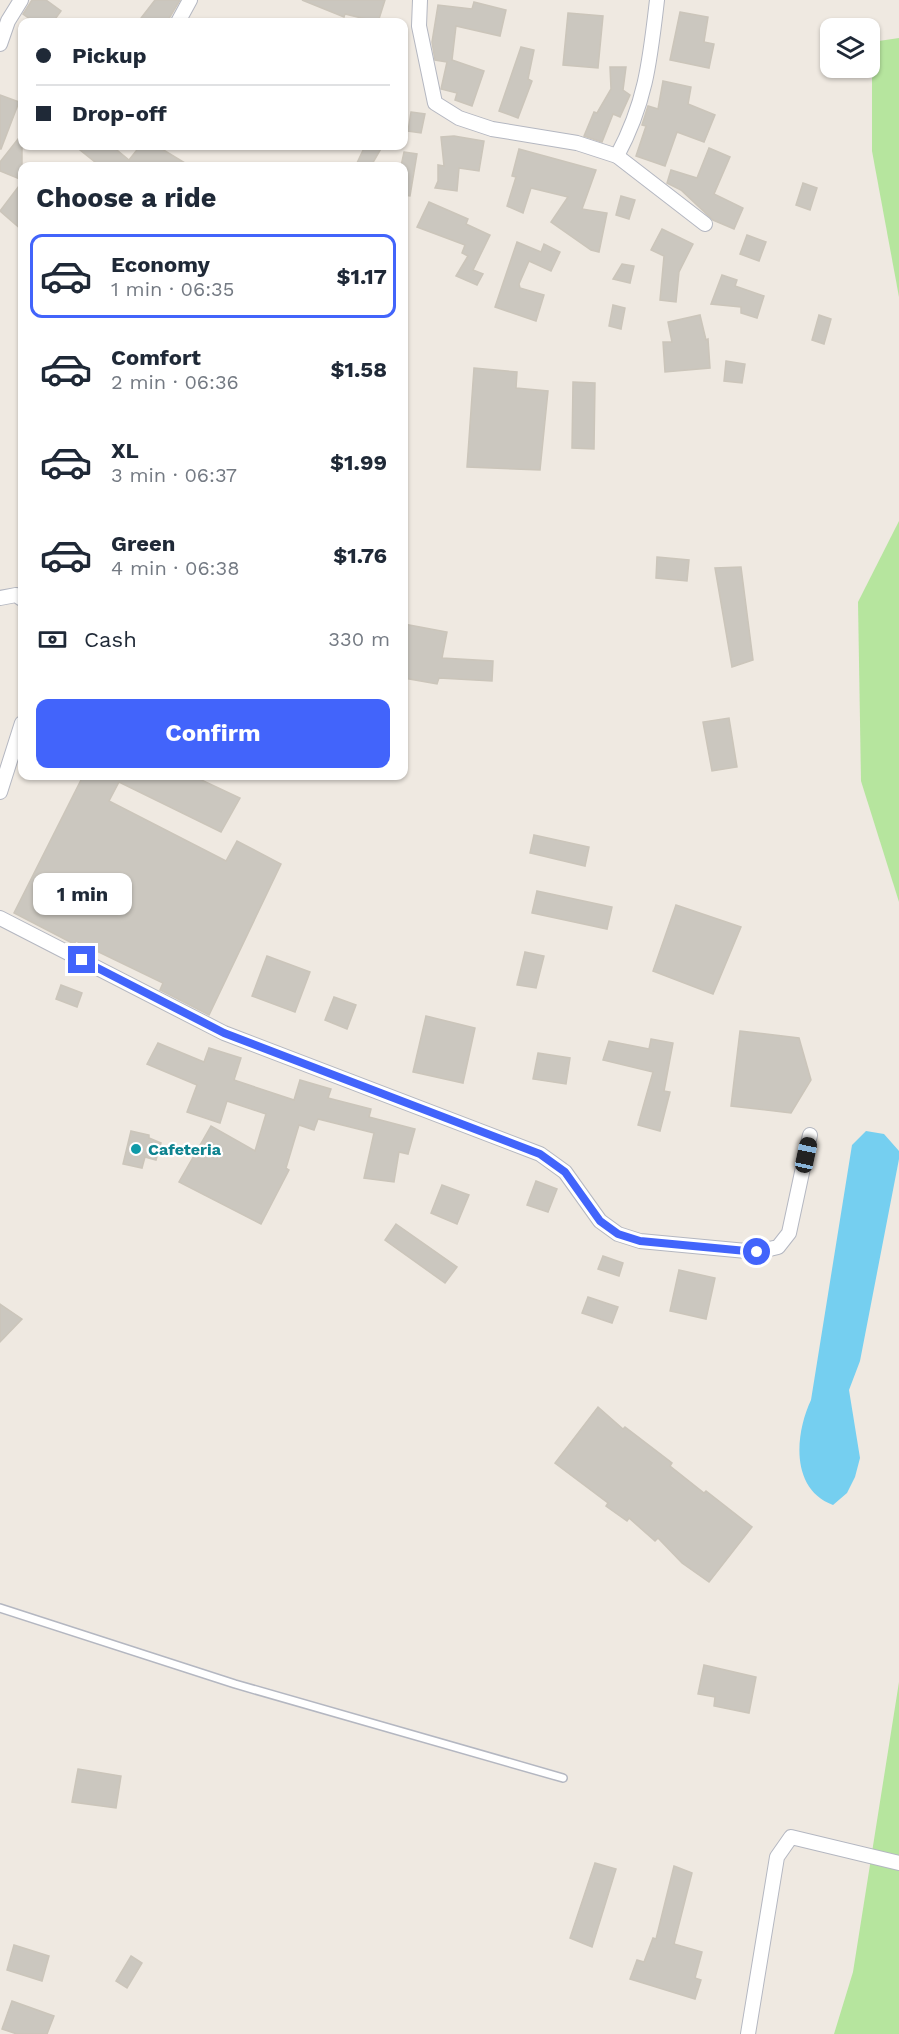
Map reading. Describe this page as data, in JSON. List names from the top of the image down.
{
  "places": ["Cafeteria"],
  "page": {
    "banner": ["Pickup", "Drop-off"],
    "heading": "Choose a ride",
    "list": [
      {
        "name": "Economy",
        "note": "1 min · 06:35",
        "value": "$1.17"
      },
      {
        "name": "Comfort",
        "note": "2 min · 06:36",
        "value": "$1.58"
      },
      {
        "name": "XL",
        "note": "3 min · 06:37",
        "value": "$1.99"
      },
      {
        "name": "Green",
        "note": "4 min · 06:38",
        "value": "$1.76"
      }
    ],
    "pay": ["Cash", "330 m"],
    "buttons": "Confirm",
    "bubble": "1 min"
  }
}
